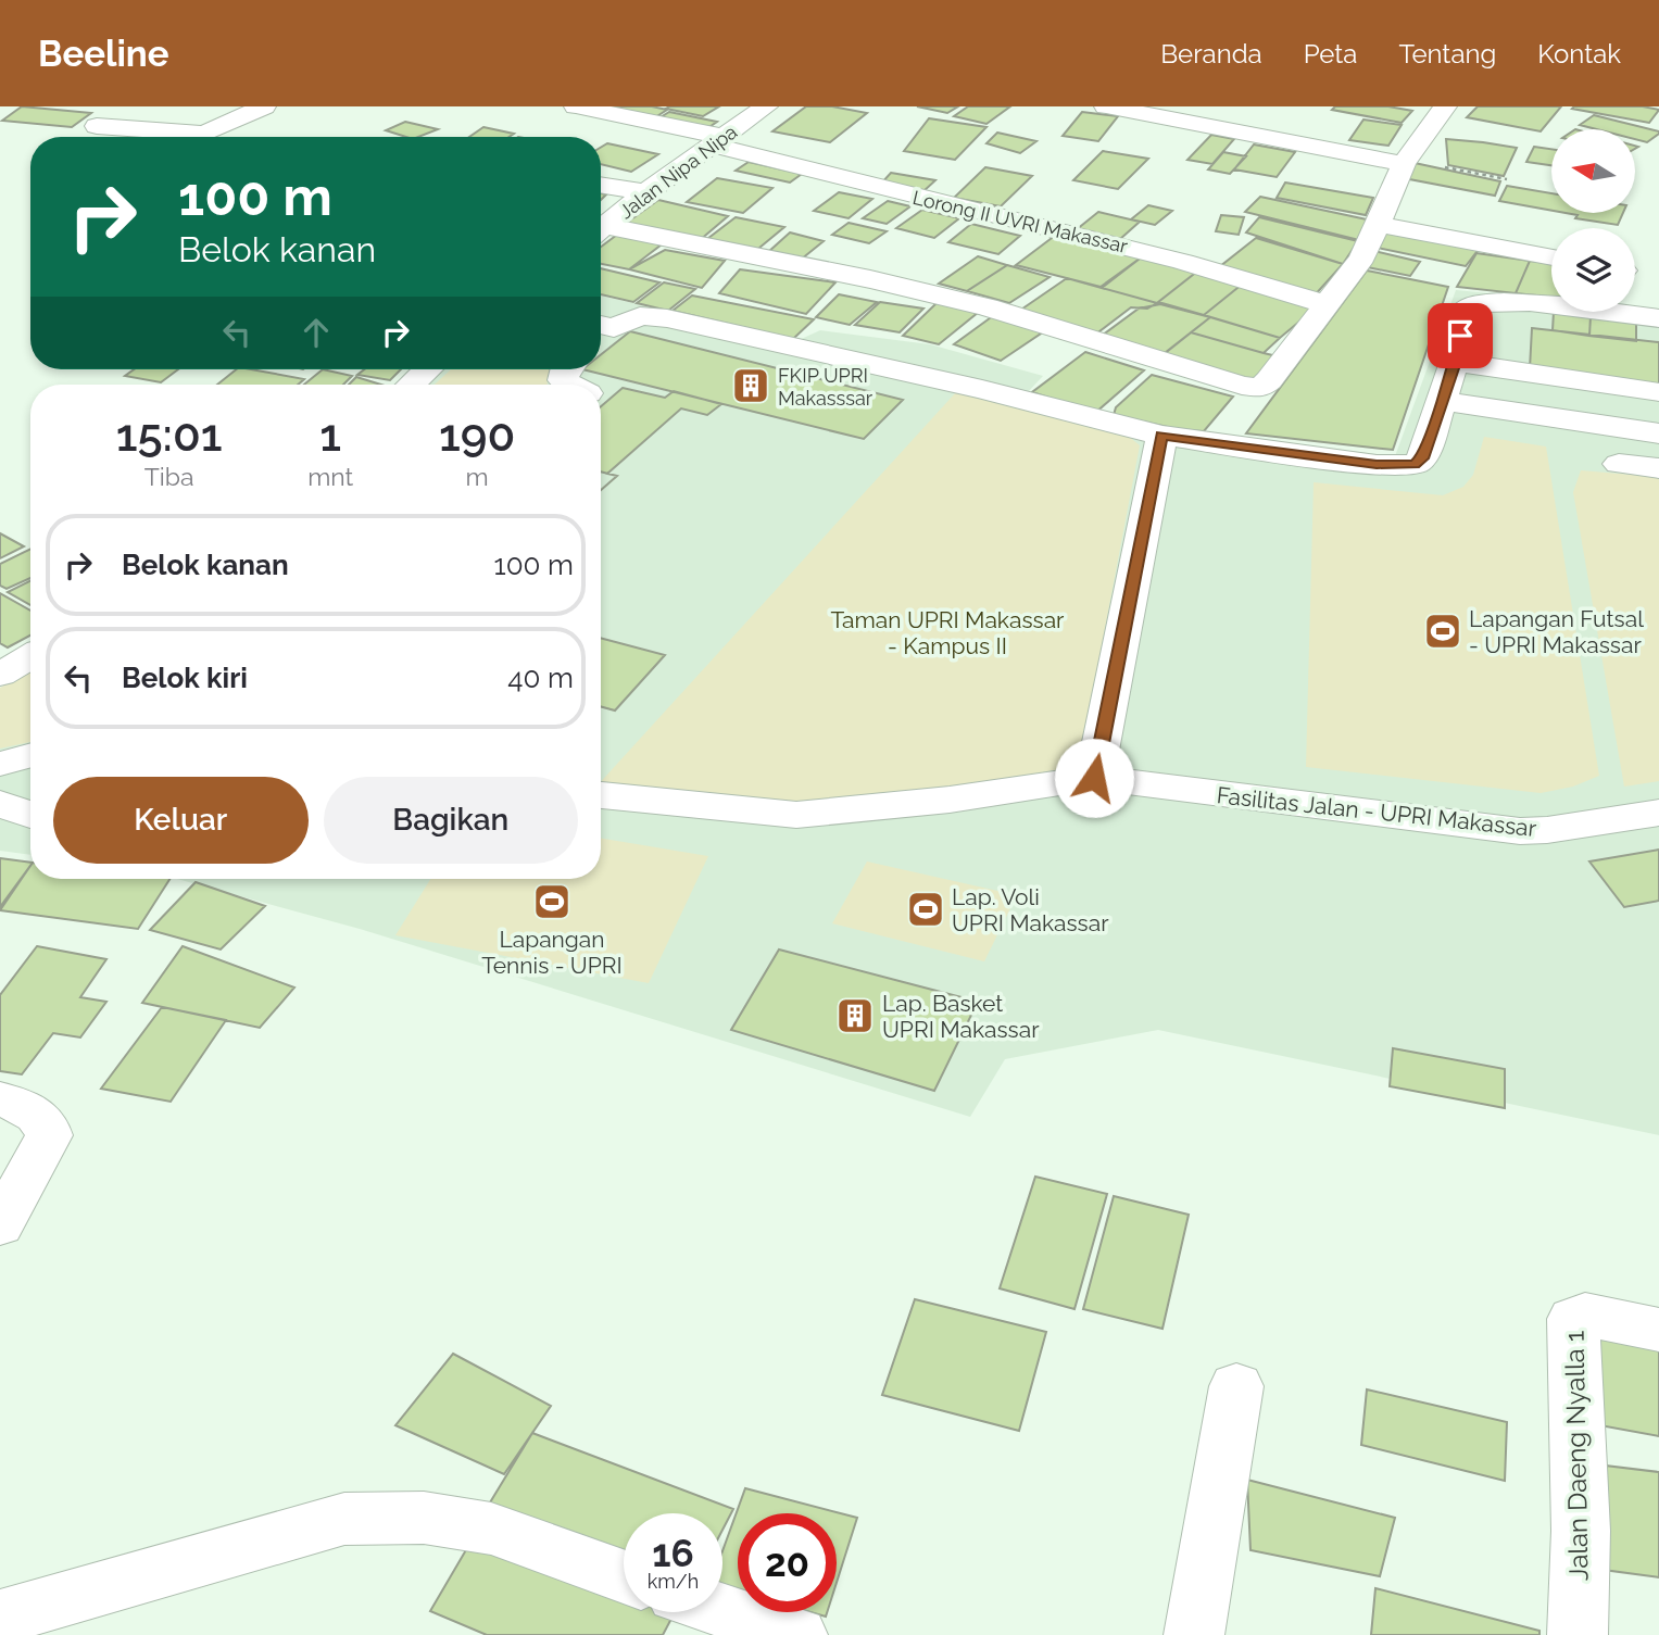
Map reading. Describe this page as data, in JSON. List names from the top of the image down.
{
  "streets": {
    "street": [
      "Jalan Nipa Nipa",
      "Lorong II UVRI Makassar",
      "Fasilitas Jalan - UPRI Makassar",
      "Jalan Daeng Nyalla 1"
    ]
  },
  "crossings": [
    ["Jalan Nipa Nipa", "Lorong II UVRI Makassar"]
  ],
  "parks": ["Taman UPRI Makassar - Kampus II"],
  "places": {
    "building": ["FKIP UPRI Makasssar", "Lap. Basket UPRI Makassar"],
    "sports": ["Lapangan Futsal - UPRI Makassar", "Lapangan Tennis - UPRI", "Lap. Voli UPRI Makassar"]
  },
  "north": "left",
  "page": {
    "header": "Beeline",
    "nav": [
      "Beranda",
      "Peta",
      "Tentang",
      "Kontak"
    ],
    "turn": ["100 m", "Belok kanan"],
    "eta": [
      "15:01",
      "Tiba",
      "1",
      "mnt",
      "190",
      "m"
    ],
    "list": [
      {
        "name": "Belok kanan",
        "value": "100 m"
      },
      {
        "name": "Belok kiri",
        "value": "40 m"
      }
    ],
    "buttons": ["Keluar", "Bagikan"],
    "speed": "16 km/h",
    "limit": "20"
  }
}
